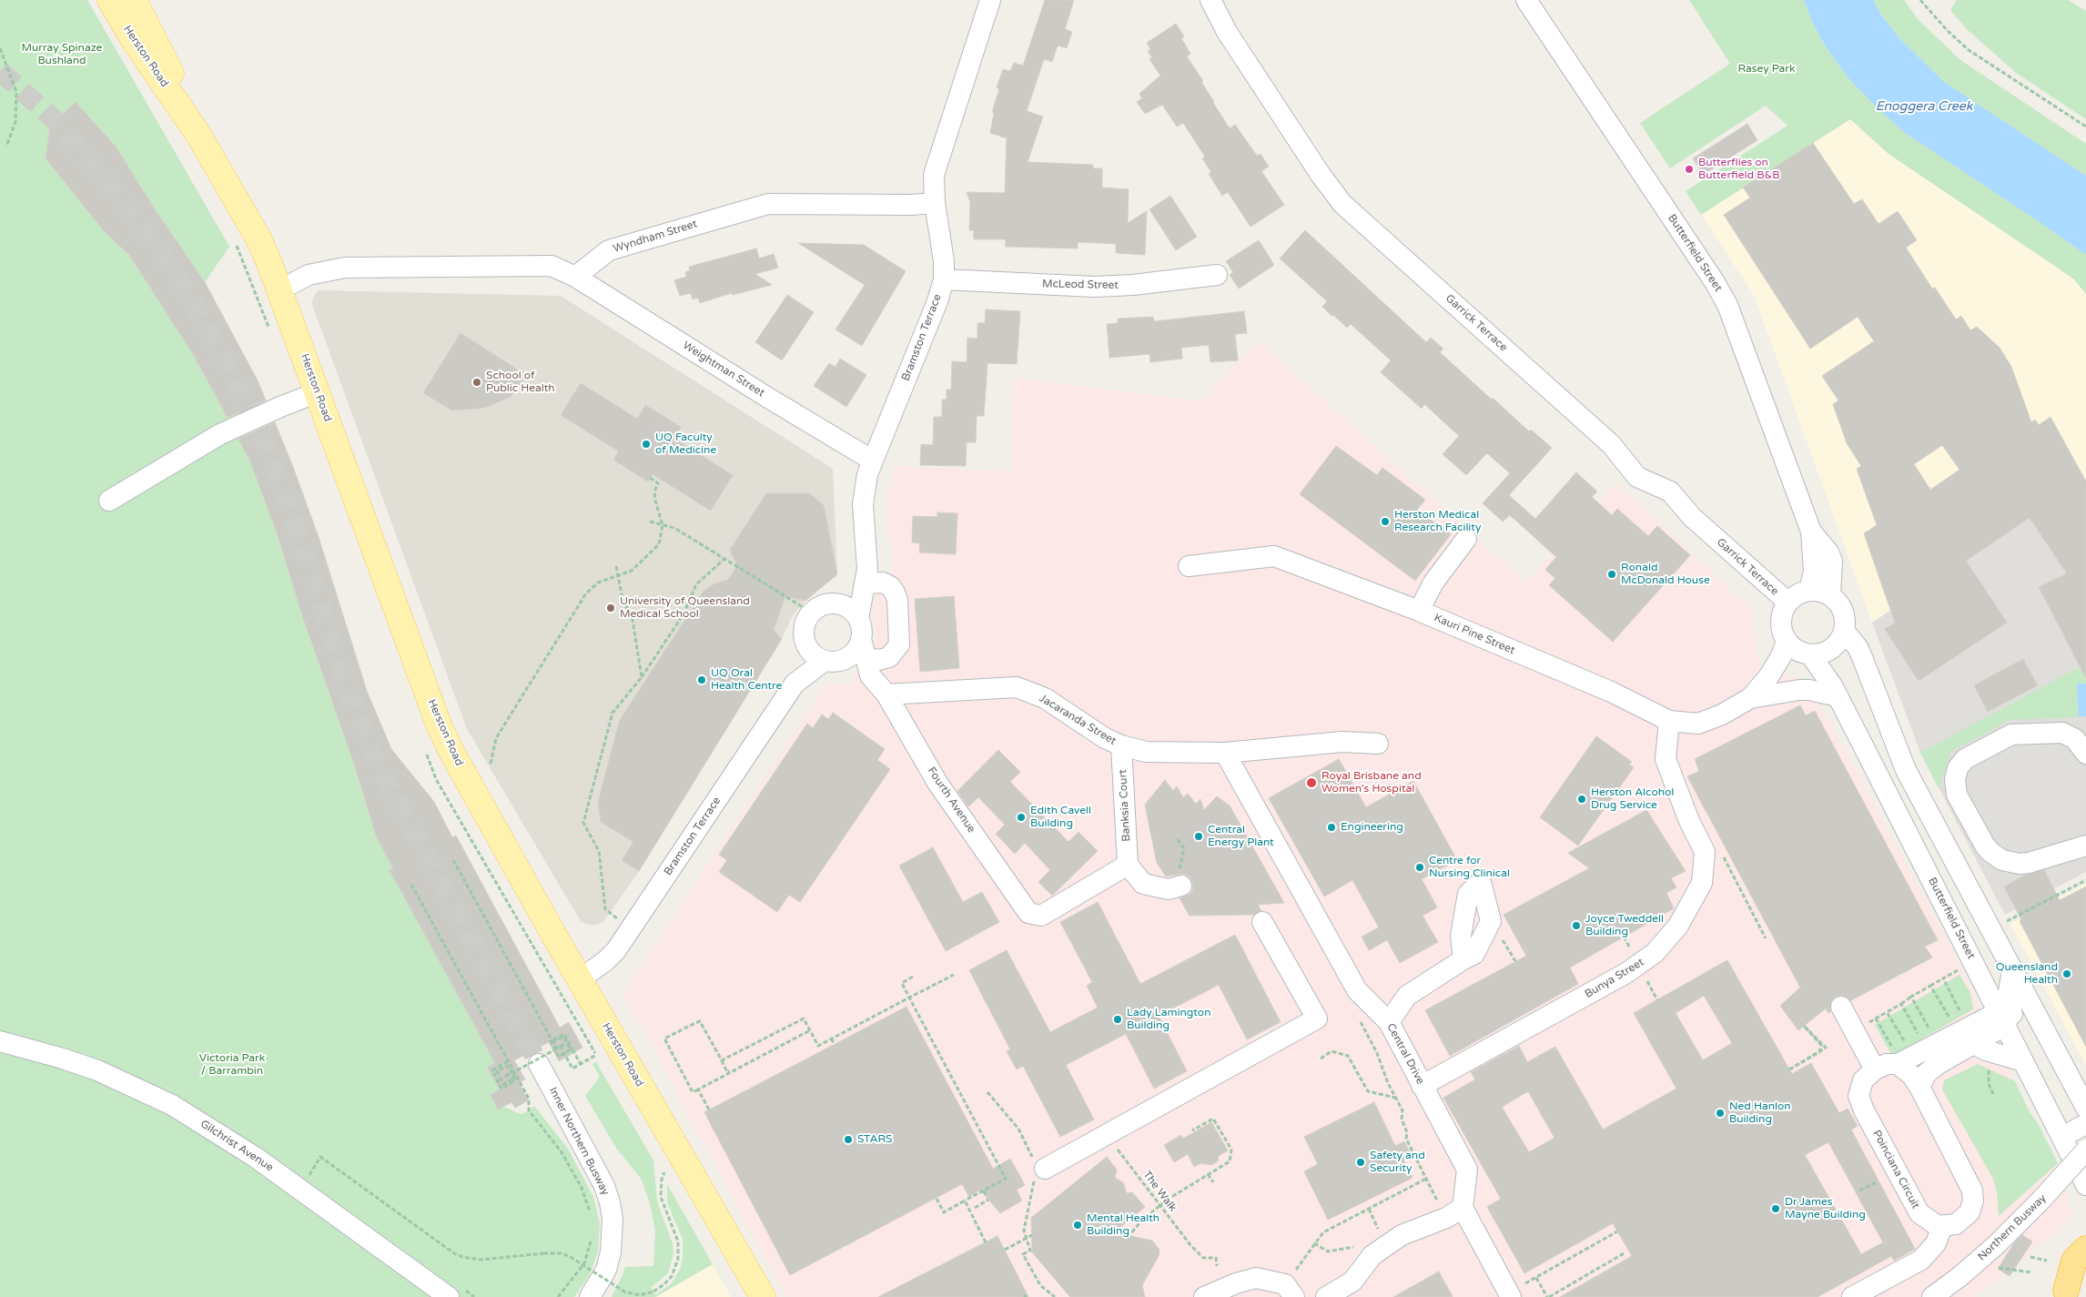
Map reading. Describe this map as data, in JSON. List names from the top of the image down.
{
  "streets": {
    "main road": ["Herston Road"],
    "street": [
      "Wyndham Street",
      "Butterfield Street",
      "McLeod Street",
      "Garrick Terrace",
      "Bramston Terrace",
      "Weightman Street",
      "Kauri Pine Street",
      "Jacaranda Street",
      "Fourth Avenue",
      "Banksia Court",
      "Bunya Street",
      "Central Drive",
      "Inner Northern Busway",
      "Gilchrist Avenue",
      "Poinciana Circuit",
      "Northern Busway"
    ],
    "path": ["The Walk"]
  },
  "crossings": [
    ["Herston Road", "Bramston Terrace"],
    ["Wyndham Street", "Bramston Terrace"],
    ["Wyndham Street", "Weightman Street"],
    ["Butterfield Street", "Garrick Terrace"],
    ["McLeod Street", "Bramston Terrace"],
    ["Bramston Terrace", "Weightman Street"],
    ["Bramston Terrace", "Fourth Avenue"],
    ["Kauri Pine Street", "Bunya Street"],
    ["Jacaranda Street", "Fourth Avenue"],
    ["Jacaranda Street", "Banksia Court"],
    ["Jacaranda Street", "Central Drive"],
    ["Fourth Avenue", "Banksia Court"],
    ["Bunya Street", "Central Drive"]
  ],
  "water": ["Enoggera Creek"],
  "parks": ["Murray Spinaze Bushland", "Rasey Park", "Victoria Park / Barrambin"],
  "places": [
    "Butterflies on Butterfield B&B",
    "School of Public Health",
    "UQ Faculty of Medicine",
    "Herston Medical Research Facility",
    "Ronald McDonald House",
    "University of Queensland Medical School",
    "UQ Oral Health Centre",
    "Royal Brisbane and Women’s Hospital",
    "Herston Alcohol Drug Service",
    "Edith Cavell Building",
    "Engineering",
    "Central Energy Plant",
    "Centre for Nursing Clinical",
    "Joyce Tweddell Building",
    "Queensland Health",
    "Lady Lamington Building",
    "Ned Hanlon Building",
    "STARS",
    "Safety and Security",
    "Dr James Mayne Building",
    "Mental Health Building"
  ]
}
